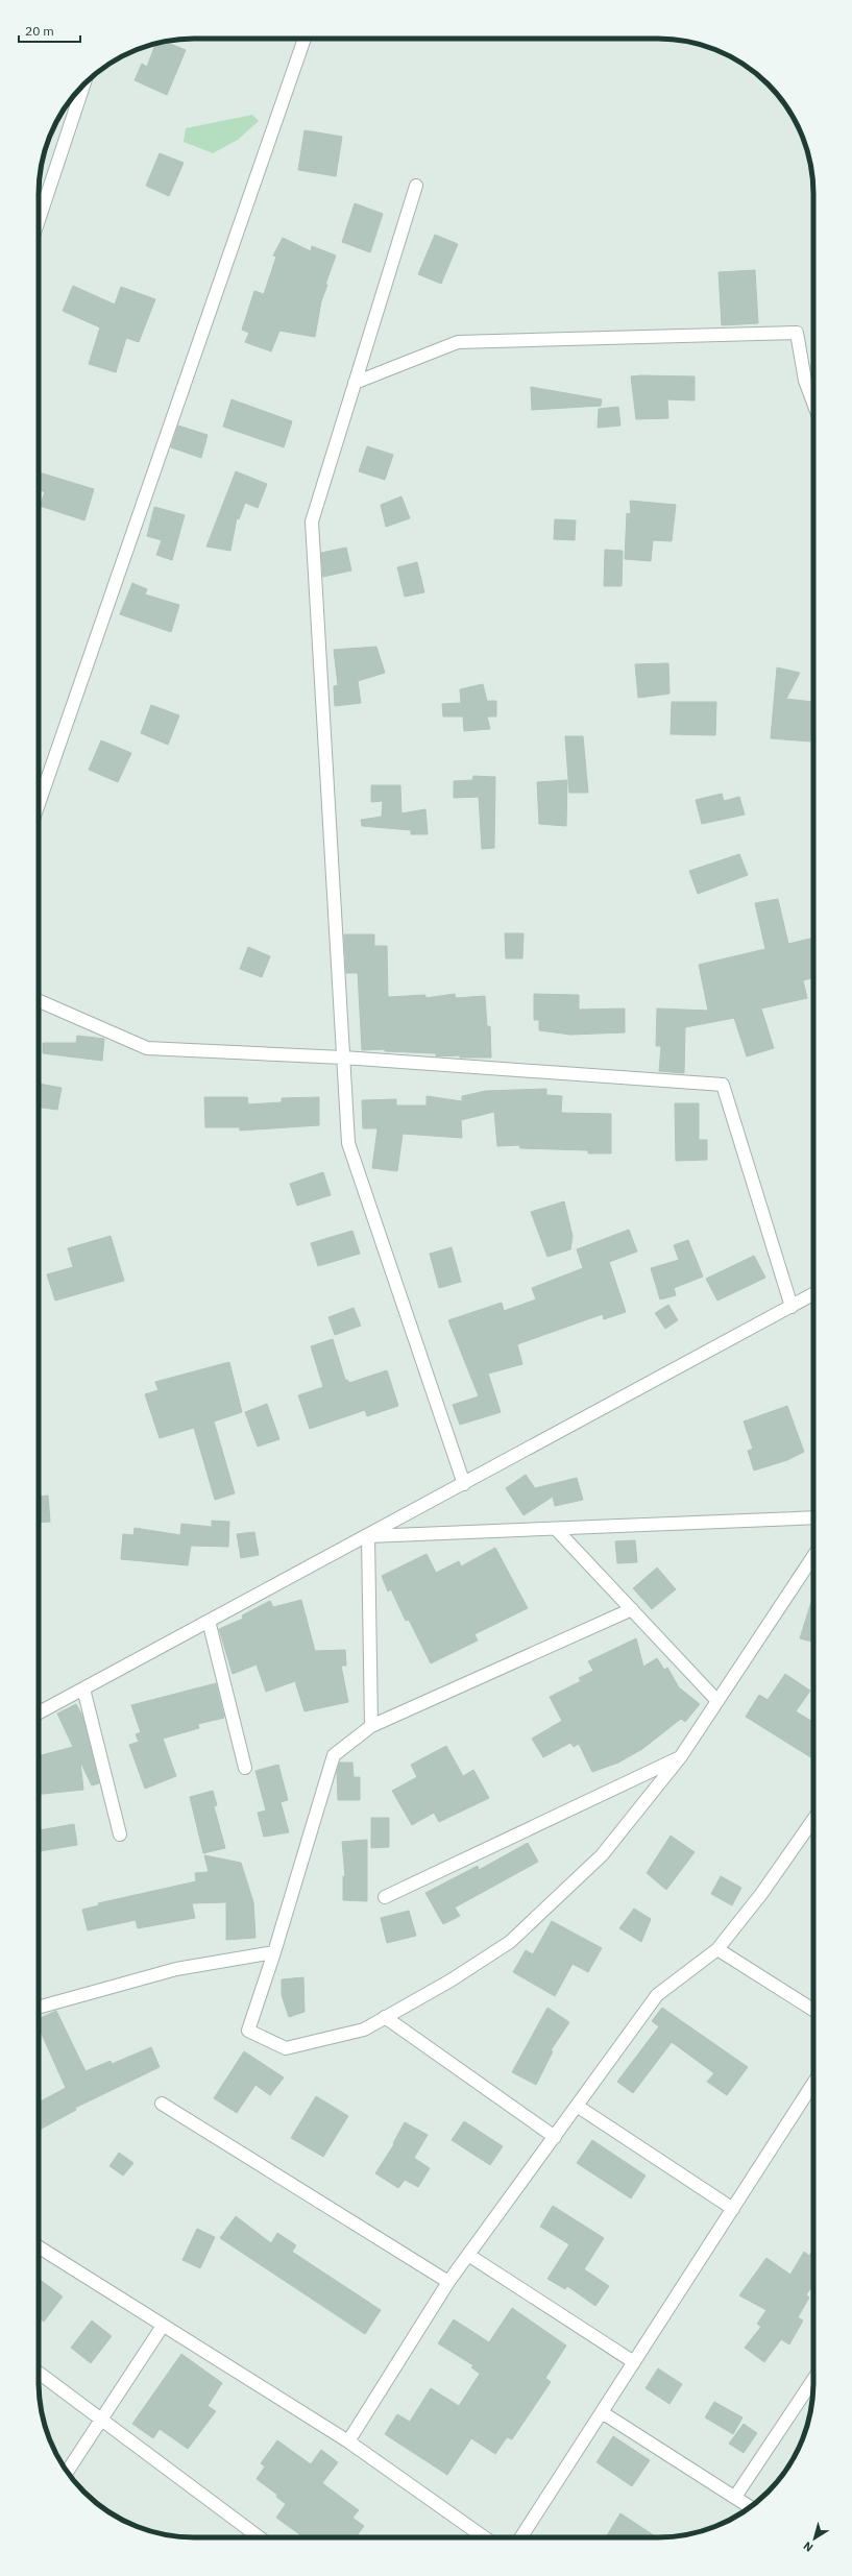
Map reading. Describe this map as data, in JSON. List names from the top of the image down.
{
  "scale_bar": "20 m",
  "north": "bottom left"
}
